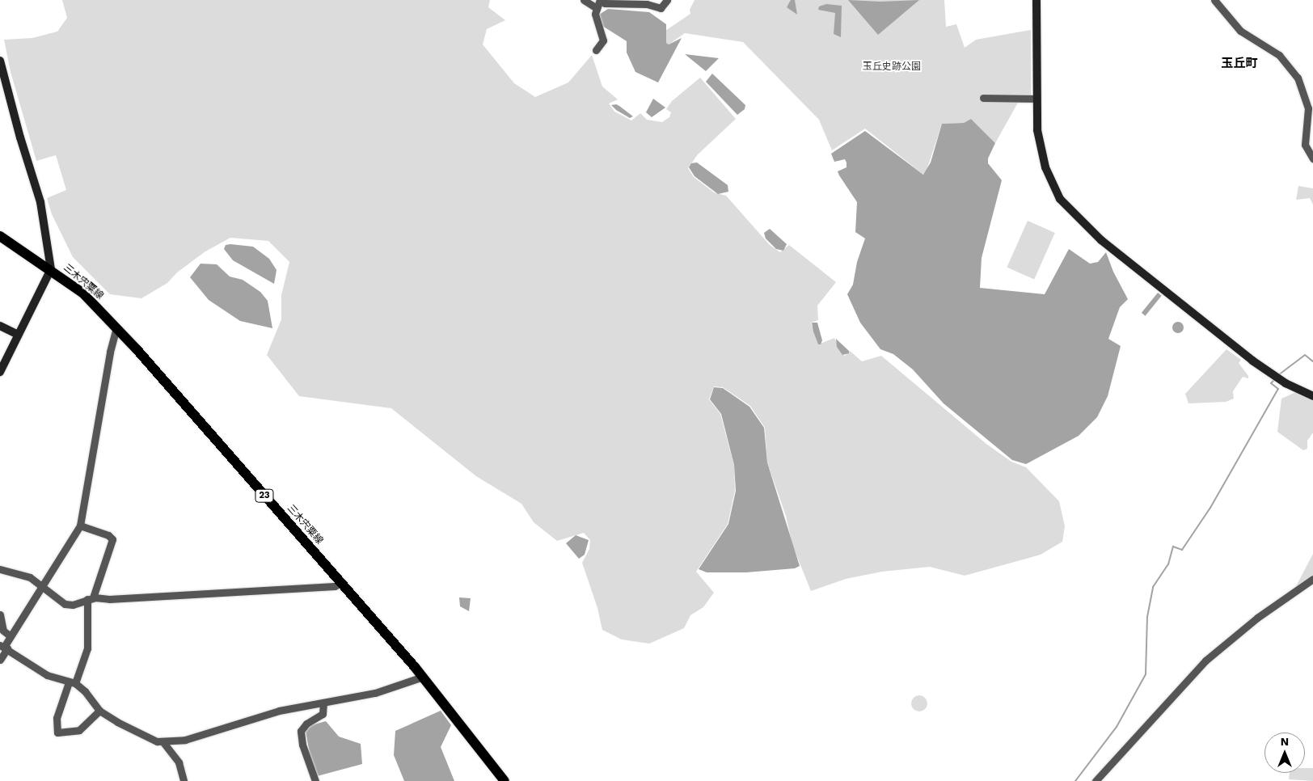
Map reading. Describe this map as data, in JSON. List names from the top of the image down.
{
  "streets": {
    "main road": ["三木宍粟線", "23"]
  },
  "districts": ["玉丘町"],
  "parks": ["玉丘史跡公園"],
  "north": "top"
}
